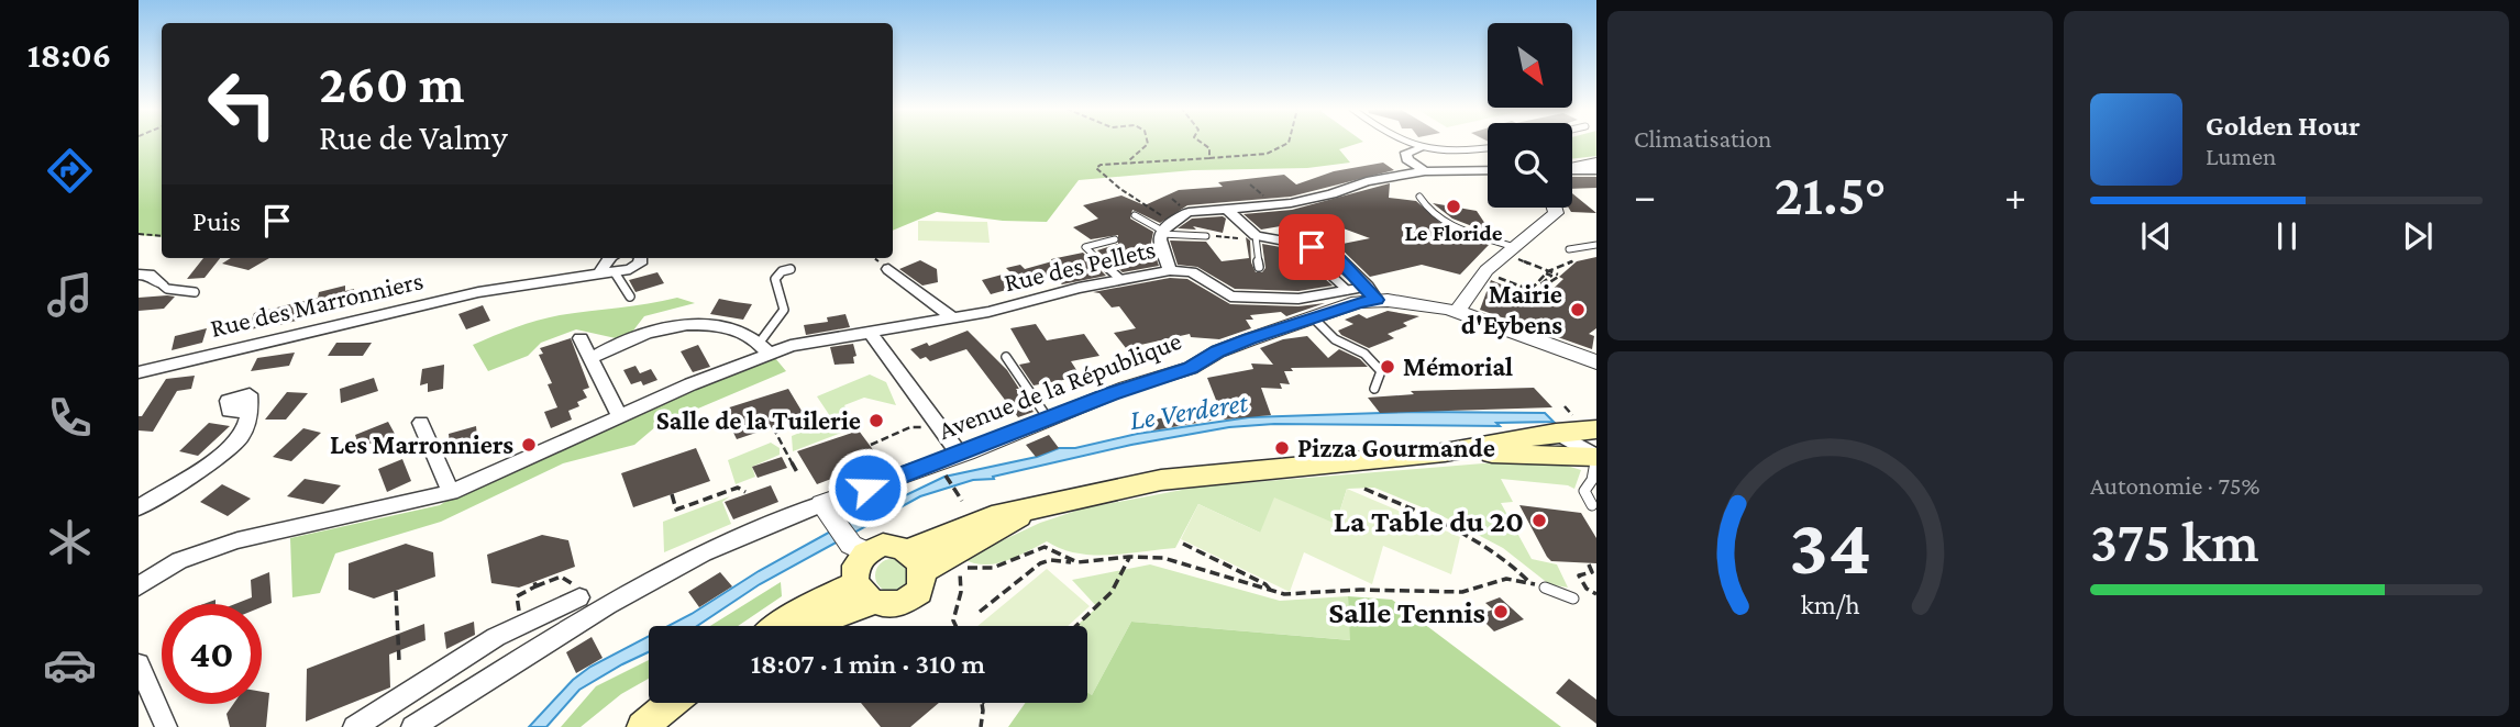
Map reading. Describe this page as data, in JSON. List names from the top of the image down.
{
  "streets": {
    "street": ["Rue des Pellets", "Rue des Marronniers", "Avenue de la République"]
  },
  "crossings": [
    ["Rue des Pellets", "Avenue de la République"]
  ],
  "water": ["Le Verderet"],
  "places": [
    "Le Floride",
    "Mairie d'Eybens",
    "Mémorial",
    "Salle de la Tuilerie",
    "Les Marronniers",
    "Pizza Gourmande",
    "La Table du 20",
    "Salle Tennis"
  ],
  "north": "bottom right",
  "page": {
    "tabs": "18:06",
    "tile": [
      "Climatisation",
      ["Autonomie · 75%", "375 km"]
    ],
    "turn": ["260 m", "Rue de Valmy"],
    "song": ["Golden Hour", "Lumen"],
    "heat": ["−", "21.5°", "+"],
    "then": "Puis",
    "limit": "40",
    "trip": "18:07 · 1 min · 310 m",
    "gauge": ["34", "km/h"]
  }
}
